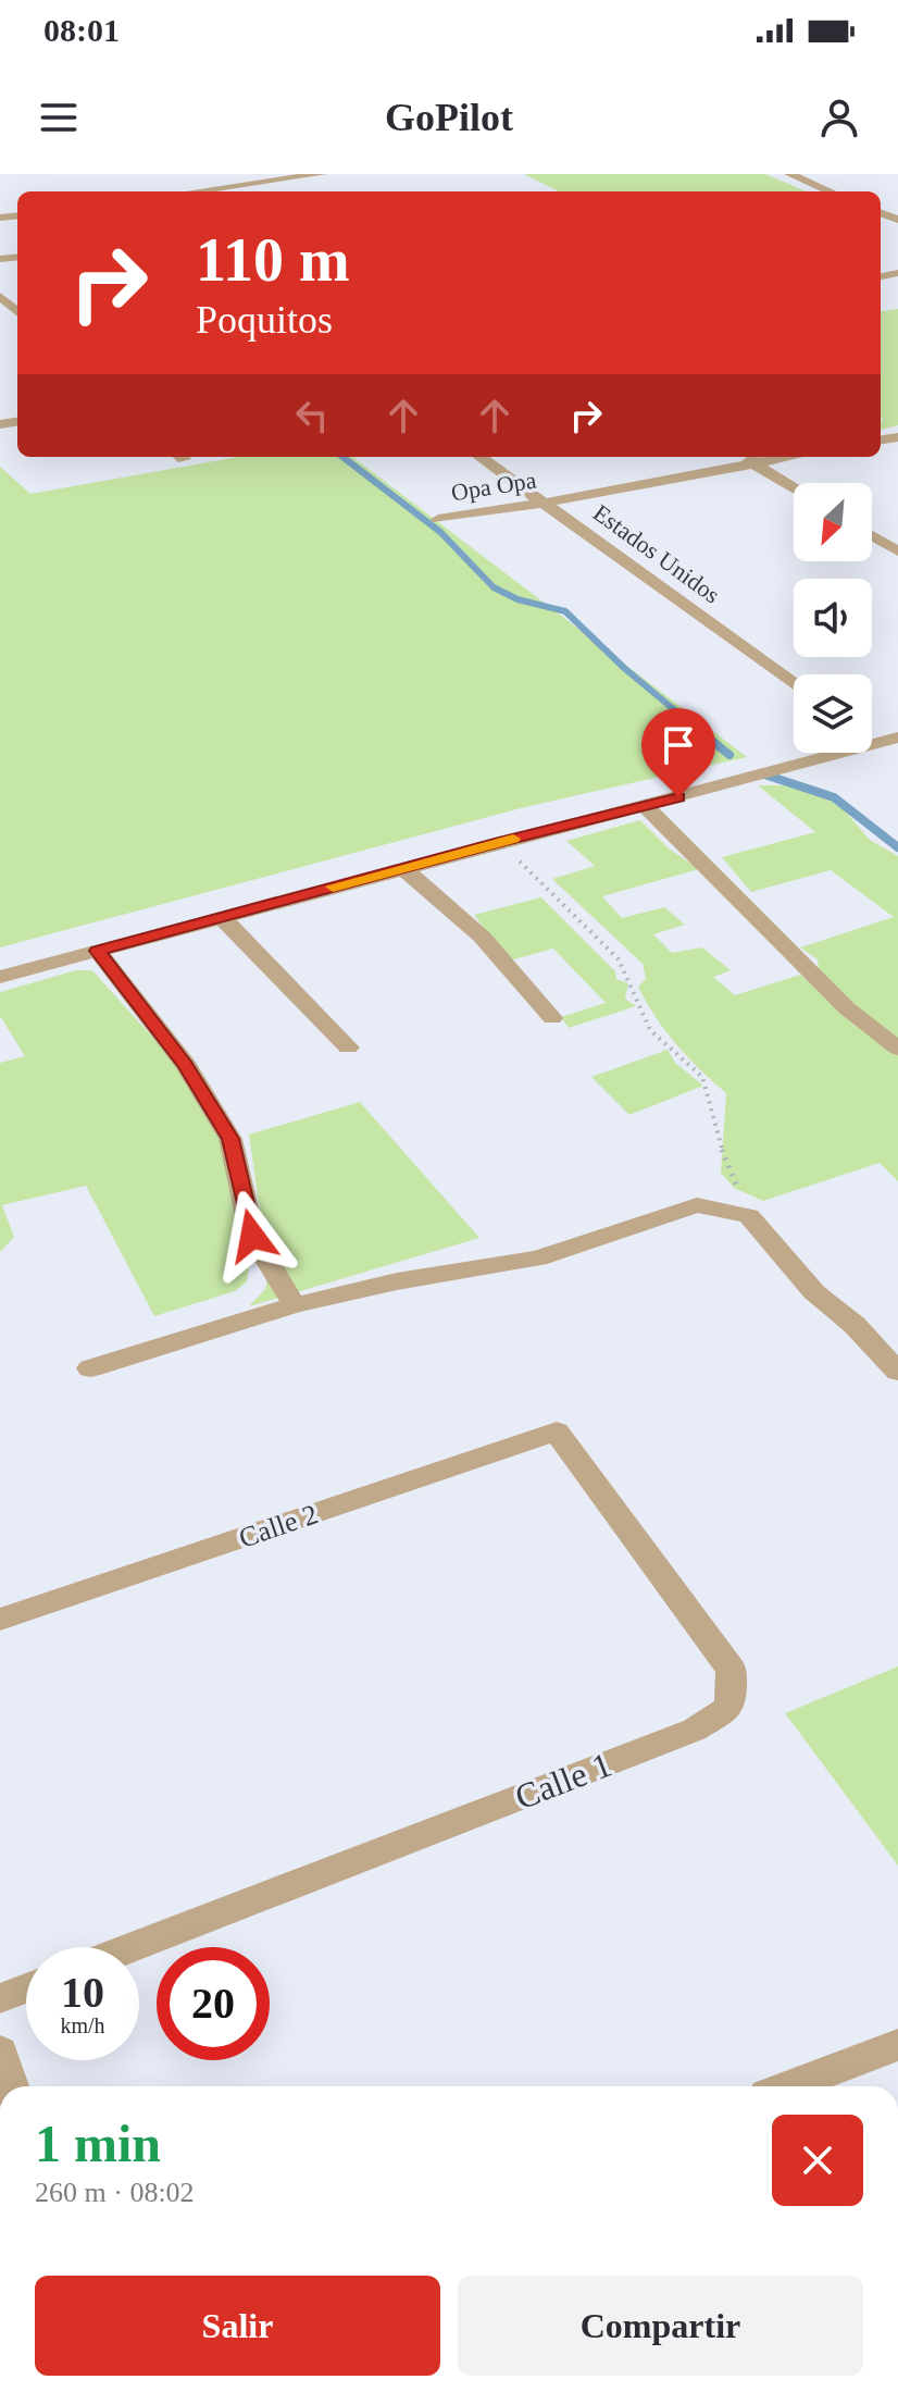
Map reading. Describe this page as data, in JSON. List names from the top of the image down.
{
  "streets": {
    "street": [
      "Opa Opa",
      "Estados Unidos",
      "Calle 2",
      "Calle 1"
    ]
  },
  "crossings": [
    ["Opa Opa", "Estados Unidos"],
    ["Calle 2", "Calle 1"]
  ],
  "north": "bottom left",
  "page": {
    "status": "08:01",
    "header": "GoPilot",
    "turn": ["110 m", "Poquitos"],
    "speed": "10 km/h",
    "limit": "20",
    "heading": ["1 min", "260 m · 08:02"],
    "buttons": ["Salir", "Compartir"]
  }
}
